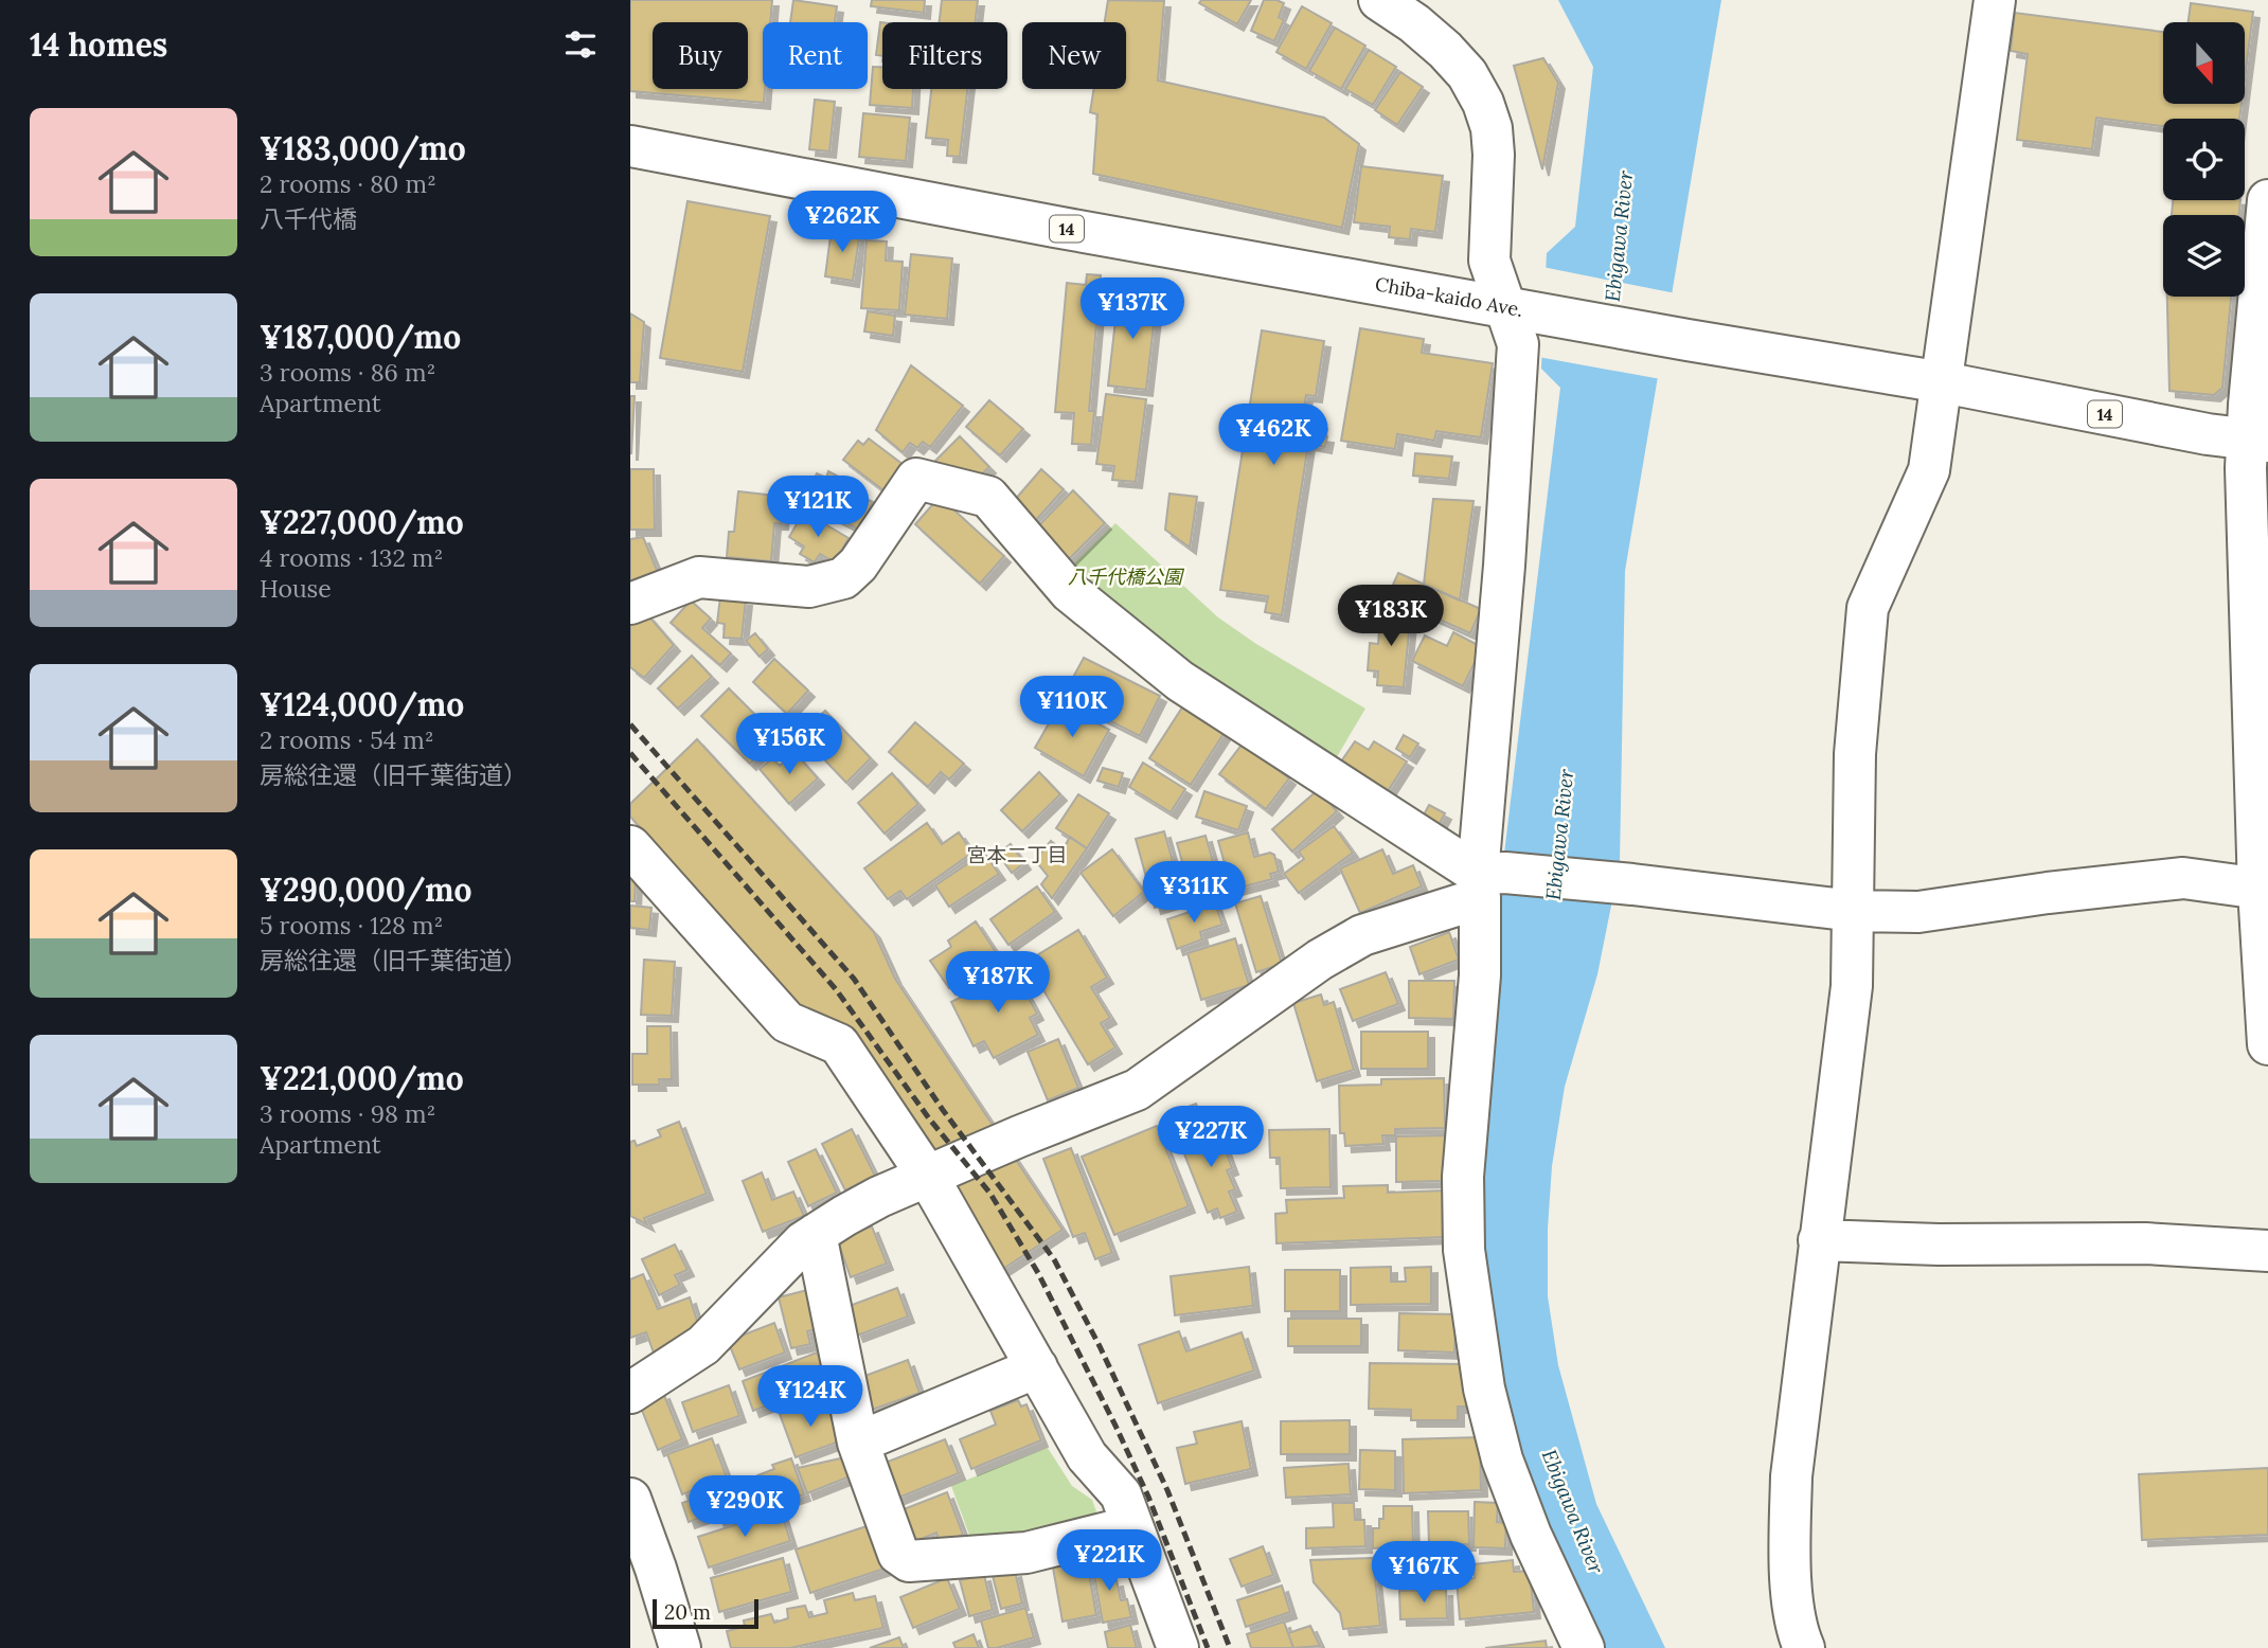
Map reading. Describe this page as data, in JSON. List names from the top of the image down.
{
  "streets": {
    "main road": ["14", "Chiba-kaido Ave."]
  },
  "districts": ["宮本二丁目"],
  "water": ["Ebigawa River"],
  "parks": ["八千代橋公園"],
  "scale_bar": "20 m",
  "north": "bottom",
  "page": {
    "heading": "14 homes",
    "chip": [
      "Buy",
      "Rent",
      "Filters",
      "New"
    ],
    "list": [
      {
        "name": "¥183,000/mo",
        "note": "2 rooms · 80 m² · 八千代橋"
      },
      {
        "name": "¥187,000/mo",
        "note": "3 rooms · 86 m² · Apartment"
      },
      {
        "name": "¥227,000/mo",
        "note": "4 rooms · 132 m² · House"
      },
      {
        "name": "¥124,000/mo",
        "note": "2 rooms · 54 m² · 房総往還（旧千葉街道）"
      },
      {
        "name": "¥290,000/mo",
        "note": "5 rooms · 128 m² · 房総往還（旧千葉街道）"
      },
      {
        "name": "¥221,000/mo",
        "note": "3 rooms · 98 m² · Apartment"
      }
    ],
    "price": [
      "¥262K",
      "¥137K",
      "¥462K",
      "¥121K",
      "¥183K",
      "¥110K",
      "¥156K",
      "¥311K",
      "¥187K",
      "¥227K",
      "¥124K",
      "¥290K",
      "¥221K",
      "¥167K"
    ],
    "scale": "20 m"
  }
}
